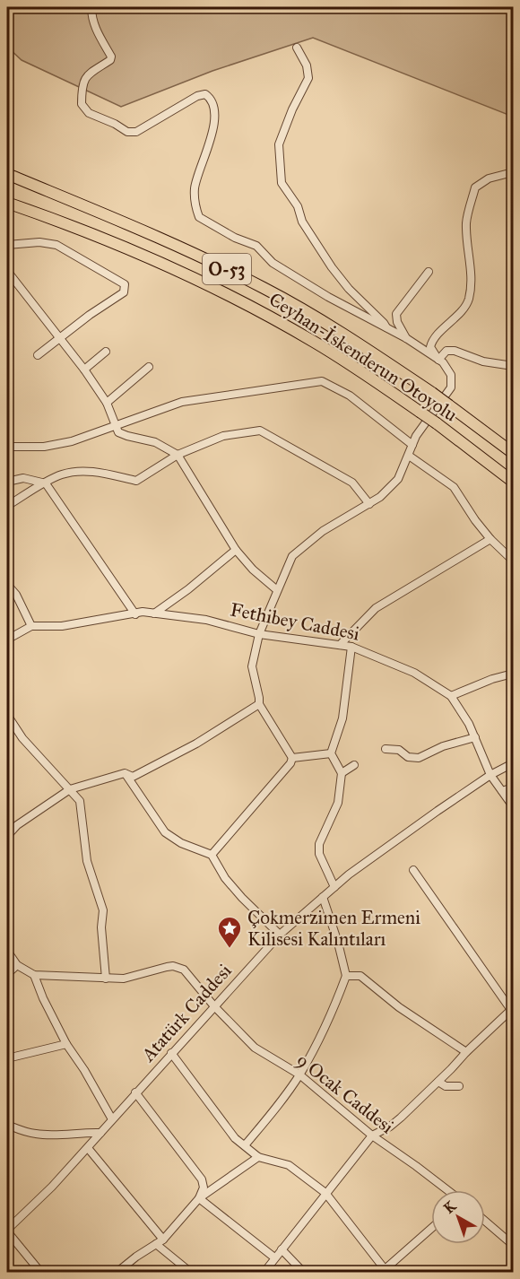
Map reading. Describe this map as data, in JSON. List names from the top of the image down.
{
  "streets": {
    "highway": ["O-53", "Ceyhan-İskenderun Otoyolu"],
    "street": ["Fethibey Caddesi", "Atatürk Caddesi", "9 Ocak Caddesi"]
  },
  "crossings": [
    ["Fethibey Caddesi", "Atatürk Caddesi"],
    ["Atatürk Caddesi", "9 Ocak Caddesi"]
  ],
  "places": {
    "place": ["Çokmerzimen Ermeni Kilisesi Kalıntıları"]
  },
  "north": "top left"
}
